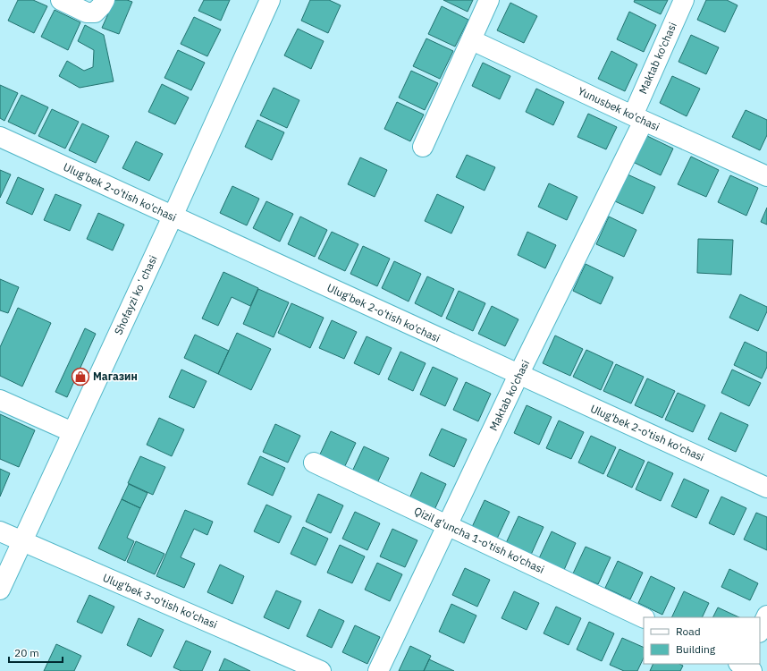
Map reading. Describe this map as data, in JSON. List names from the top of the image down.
{
  "streets": {
    "street": [
      "Maktab ko'chasi",
      "Yunusbek ko'chasi",
      "Ulug'bek 2-o'tish ko'chasi",
      "Shofayzi koʻchasi",
      "Qizil g'uncha 1-o'tish ko'chasi",
      "Ulug'bek 3-o'tish ko'chasi"
    ]
  },
  "crossings": [
    ["Maktab ko'chasi", "Yunusbek ko'chasi"],
    ["Maktab ko'chasi", "Ulug'bek 2-o'tish ko'chasi"],
    ["Maktab ko'chasi", "Qizil g'uncha 1-o'tish ko'chasi"],
    ["Ulug'bek 2-o'tish ko'chasi", "Shofayzi koʻchasi"],
    ["Shofayzi koʻchasi", "Ulug'bek 3-o'tish ko'chasi"]
  ],
  "places": {
    "shop": ["Магазин"]
  },
  "legend": ["Road", "Building"],
  "scale_bar": "20 m"
}
